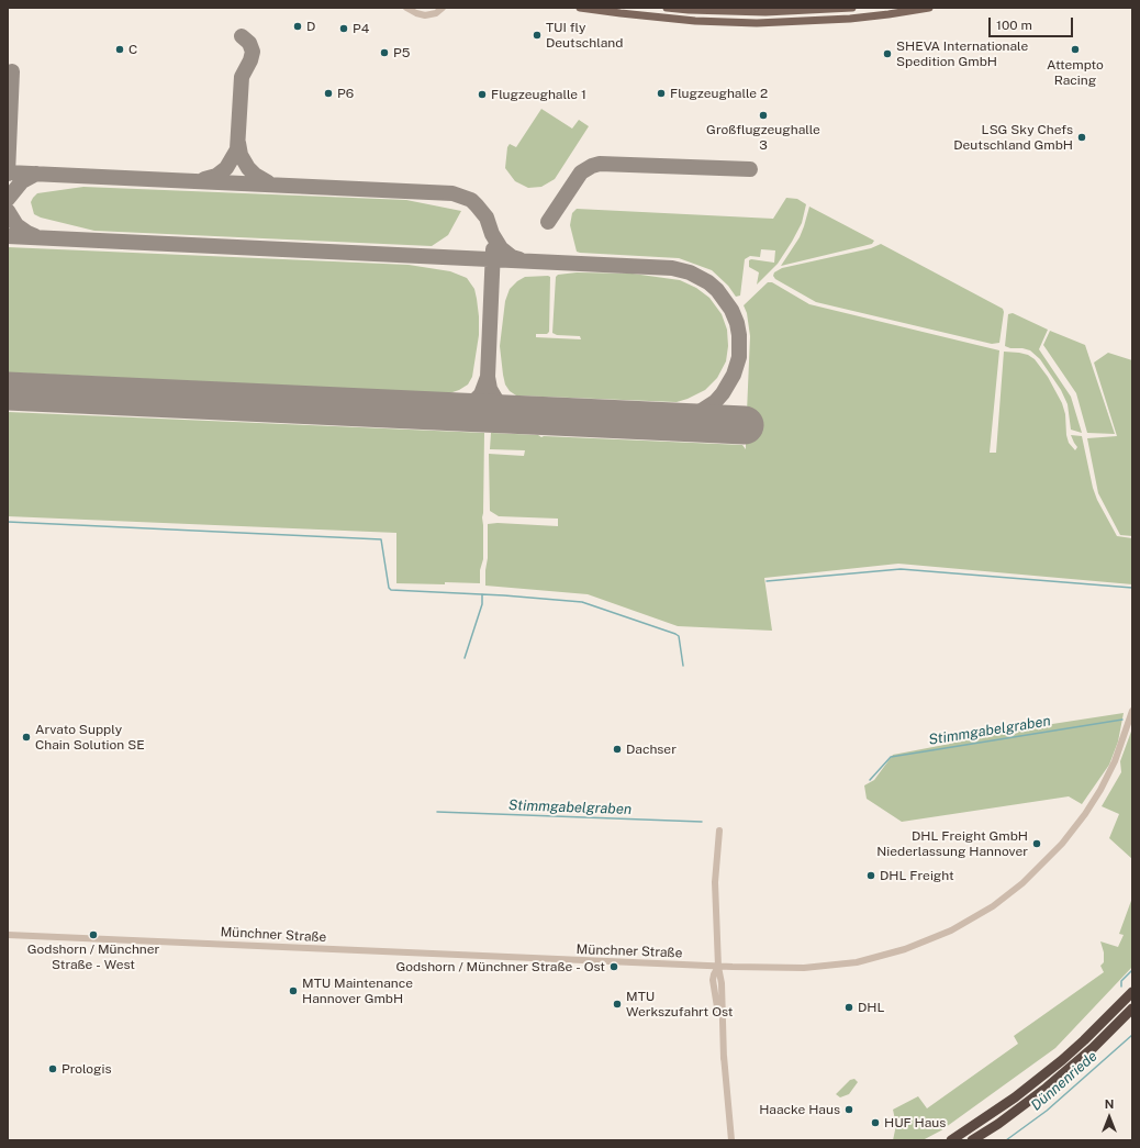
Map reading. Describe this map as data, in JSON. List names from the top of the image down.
{
  "streets": {
    "street": ["Münchner Straße"]
  },
  "water": ["Stimmgabelgraben", "Dünnenriede"],
  "places": [
    "D",
    "P4",
    "TUI fly Deutschland",
    "C",
    "Attempto Racing",
    "P5",
    "SHEVA Internationale Spedition GmbH",
    "P6",
    "Flugzeughalle 2",
    "Flugzeughalle 1",
    "Großflugzeughalle 3",
    "LSG Sky Chefs Deutschland GmbH",
    "Arvato Supply Chain Solution SE",
    "Dachser",
    "DHL Freight GmbH Niederlassung Hannover",
    "DHL Freight",
    "Godshorn / Münchner Straße - West",
    "Godshorn / Münchner Straße - Ost",
    "MTU Maintenance Hannover GmbH",
    "MTU Werkszufahrt Ost",
    "DHL",
    "Prologis",
    "Haacke Haus",
    "HUF Haus"
  ],
  "scale_bar": "100 m",
  "north": "top"
}
